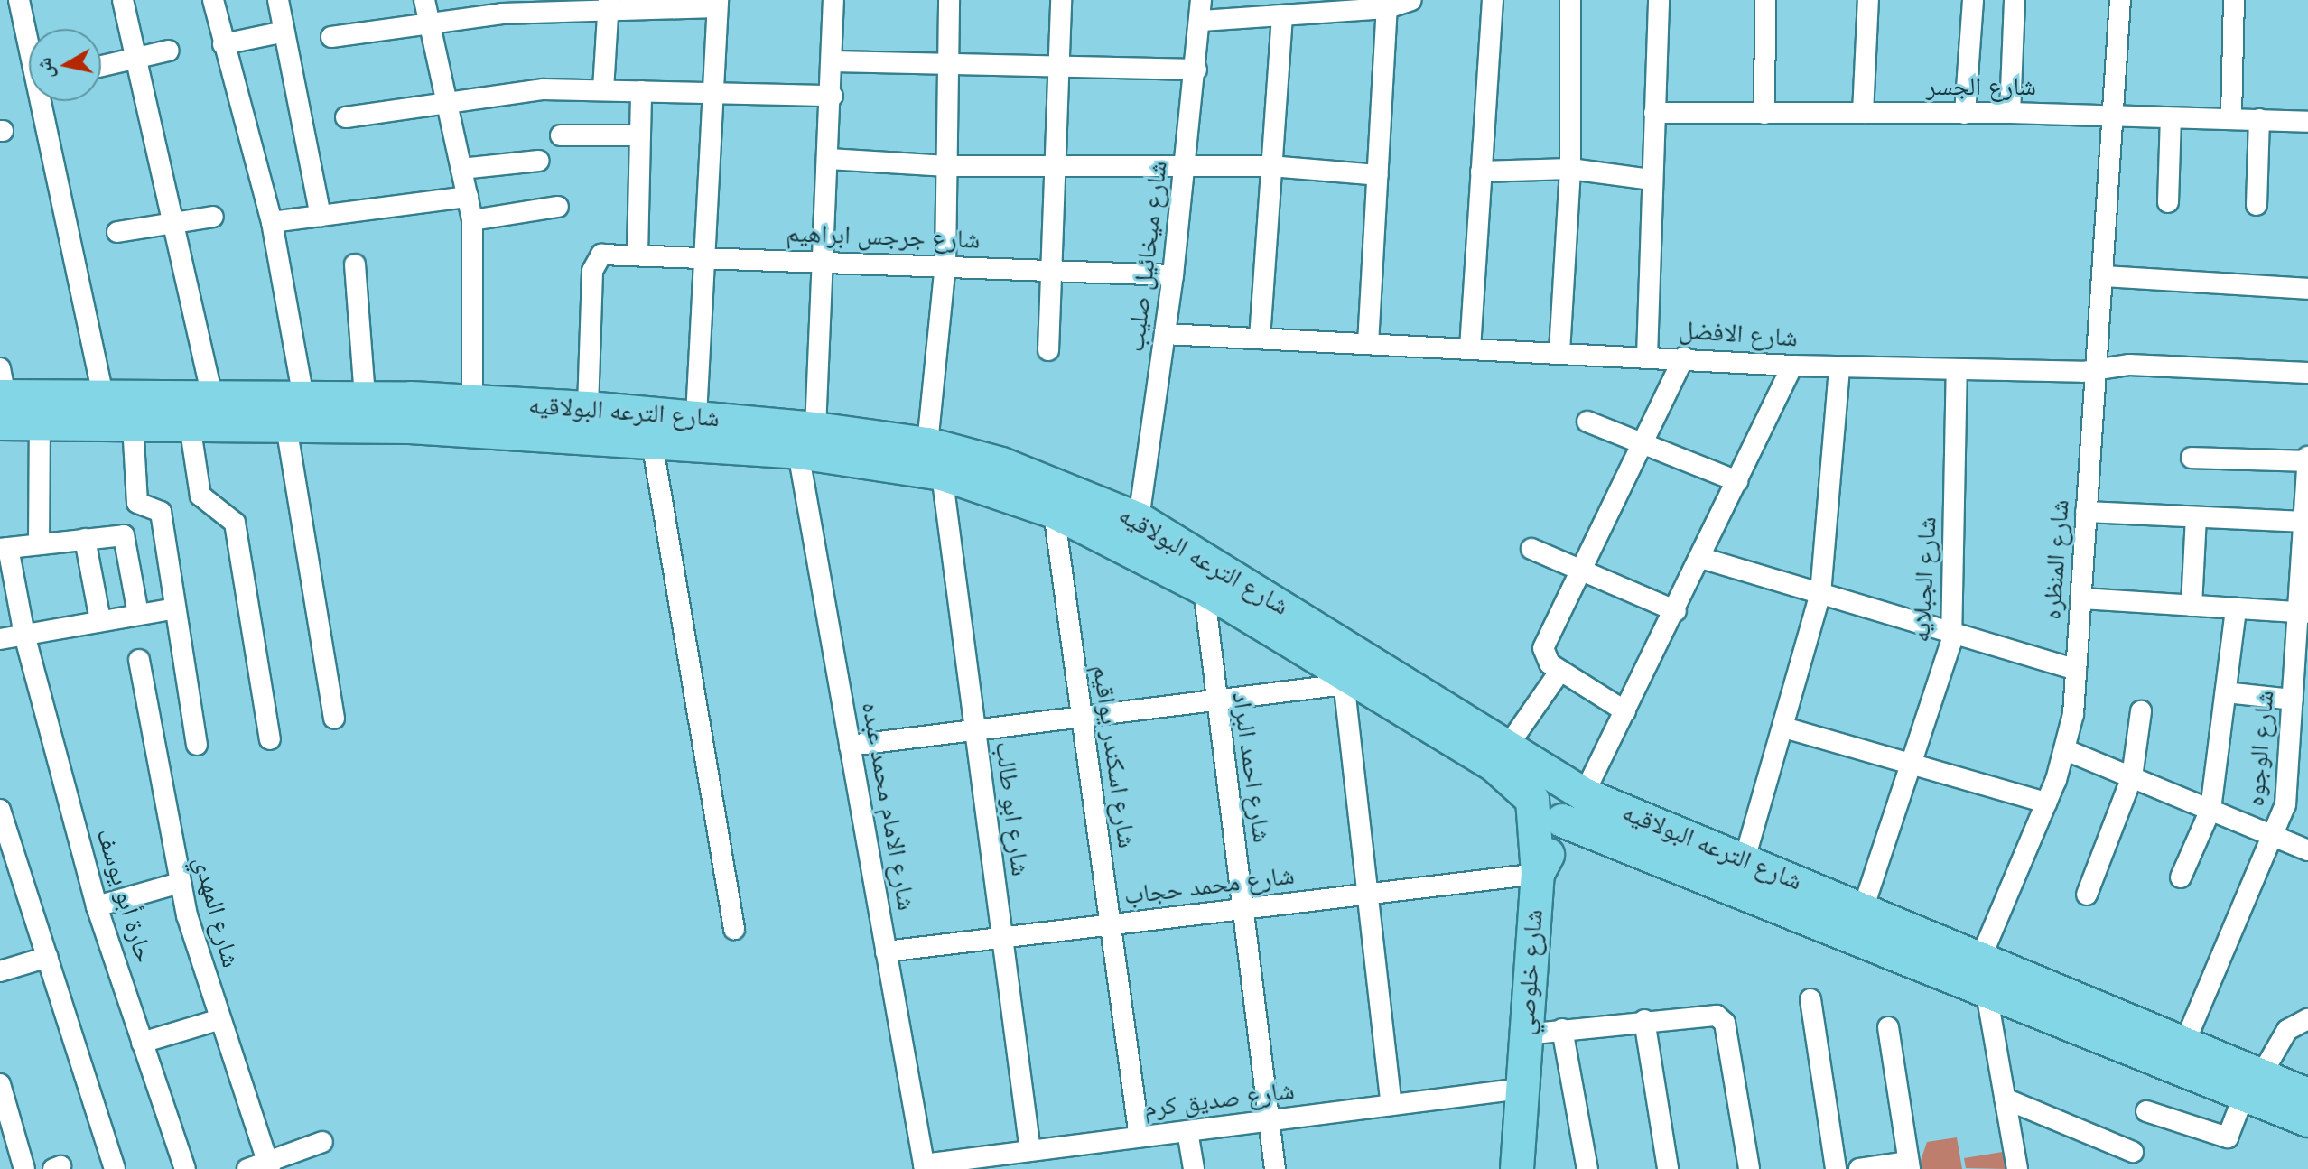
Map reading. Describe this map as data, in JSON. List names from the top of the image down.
{
  "streets": {
    "main road": ["شارع الترعه البولاقيه", "شارع خلوصي"],
    "street": [
      "شارع الجسر",
      "شارع جرجس ابراهيم",
      "شارع ميخائيل صليب",
      "شارع الافضل",
      "شارع المنظره",
      "شارع الجبلايه",
      "شارع الوجوه",
      "شارع اسكندر يواقيم",
      "شارع احمد البراد",
      "شارع الامام محمد عبده",
      "شارع ابو طالب",
      "شارع محمد حجاب",
      "حارة أبو يوسف",
      "شارع المهدي",
      "شارع صديق كرم"
    ]
  },
  "crossings": [
    ["شارع الجسر", "شارع المنظره"],
    ["شارع جرجس ابراهيم", "شارع ميخائيل صليب"],
    ["شارع جرجس ابراهيم", "شارع الترعه البولاقيه"],
    ["شارع جرجس ابراهيم", "شارع الامام محمد عبده"],
    ["شارع ميخائيل صليب", "شارع الافضل"],
    ["شارع ميخائيل صليب", "شارع الترعه البولاقيه"],
    ["شارع الافضل", "شارع المنظره"],
    ["شارع الافضل", "شارع الجبلايه"],
    ["شارع الترعه البولاقيه", "شارع المنظره"],
    ["شارع الترعه البولاقيه", "شارع الجبلايه"],
    ["شارع الترعه البولاقيه", "شارع الوجوه"],
    ["شارع الترعه البولاقيه", "شارع اسكندر يواقيم"],
    ["شارع الترعه البولاقيه", "شارع احمد البراد"],
    ["شارع الترعه البولاقيه", "شارع الامام محمد عبده"],
    ["شارع الترعه البولاقيه", "شارع ابو طالب"],
    ["شارع الترعه البولاقيه", "شارع محمد حجاب"],
    ["شارع الترعه البولاقيه", "شارع خلوصي"],
    ["شارع اسكندر يواقيم", "شارع محمد حجاب"],
    ["شارع اسكندر يواقيم", "شارع صديق كرم"],
    ["شارع احمد البراد", "شارع محمد حجاب"],
    ["شارع احمد البراد", "شارع صديق كرم"],
    ["شارع الامام محمد عبده", "شارع محمد حجاب"],
    ["شارع الامام محمد عبده", "شارع صديق كرم"],
    ["شارع ابو طالب", "شارع محمد حجاب"],
    ["شارع ابو طالب", "شارع صديق كرم"],
    ["شارع محمد حجاب", "شارع خلوصي"],
    ["شارع خلوصي", "شارع صديق كرم"]
  ],
  "north": "left"
}
